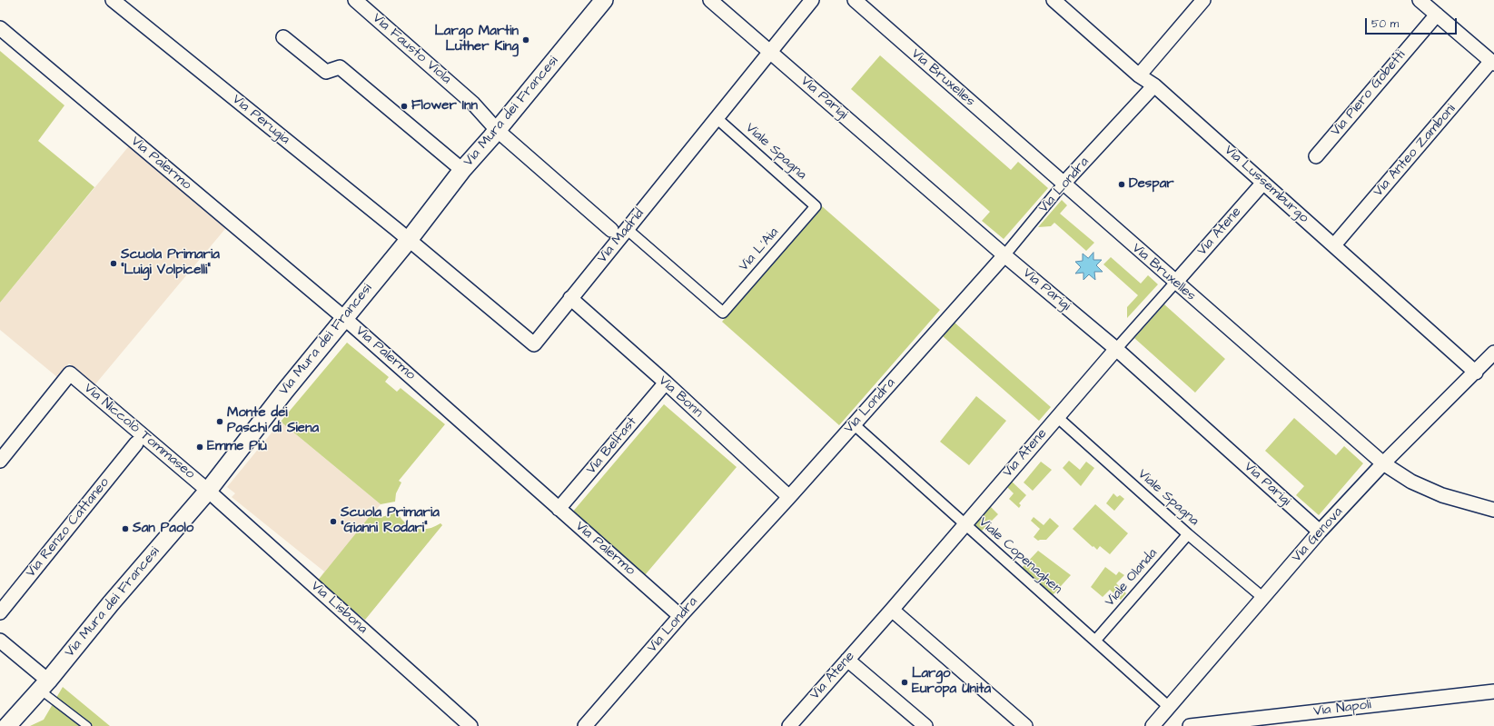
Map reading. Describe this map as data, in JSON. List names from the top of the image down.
{
  "streets": {
    "street": [
      "Via Fausto Viola",
      "Via Bruxelles",
      "Via Piero Gobetti",
      "Via Parigi",
      "Via Mura dei Francesi",
      "Via Perugia",
      "Via Anteo Zamboni",
      "Viale Spagna",
      "Via Palermo",
      "Via Lussemburgo",
      "Via Londra",
      "Via Atene",
      "Via Madrid",
      "Via L'Aia",
      "Via Bonn",
      "Via Niccolò Tommaseo",
      "Via Belfast",
      "Via Renzo Cattaneo",
      "Via Genova",
      "Viale Copenaghen",
      "Viale Olanda",
      "Via Lisbona",
      "Via Napoli"
    ]
  },
  "crossings": [
    ["Via Fausto Viola", "Via Mura dei Francesi"],
    ["Via Bruxelles", "Via Londra"],
    ["Via Bruxelles", "Via Atene"],
    ["Via Bruxelles", "Via Genova"],
    ["Via Parigi", "Via Londra"],
    ["Via Parigi", "Via Atene"],
    ["Via Parigi", "Via Madrid"],
    ["Via Parigi", "Via Genova"],
    ["Via Mura dei Francesi", "Via Perugia"],
    ["Via Mura dei Francesi", "Via Palermo"],
    ["Via Mura dei Francesi", "Via Madrid"],
    ["Via Mura dei Francesi", "Via Niccolò Tommaseo"],
    ["Via Mura dei Francesi", "Via Lisbona"],
    ["Via Perugia", "Via Madrid"],
    ["Viale Spagna", "Via Atene"],
    ["Viale Spagna", "Via Madrid"],
    ["Viale Spagna", "Via L'Aia"],
    ["Viale Spagna", "Via Genova"],
    ["Viale Spagna", "Viale Olanda"],
    ["Via Palermo", "Via Londra"],
    ["Via Palermo", "Via Belfast"],
    ["Via Lussemburgo", "Via Londra"],
    ["Via Lussemburgo", "Via Atene"],
    ["Via Lussemburgo", "Via Genova"],
    ["Via Londra", "Via Bonn"],
    ["Via Londra", "Viale Copenaghen"],
    ["Via Atene", "Viale Copenaghen"],
    ["Via Madrid", "Via L'Aia"],
    ["Via Madrid", "Via Bonn"],
    ["Via Bonn", "Via Belfast"],
    ["Via Niccolò Tommaseo", "Via Lisbona"],
    ["Via Genova", "Viale Copenaghen"],
    ["Viale Copenaghen", "Viale Olanda"]
  ],
  "places": [
    "Largo Martin Luther King",
    "Flower Inn",
    "Despar",
    "Scuola Primaria \"Luigi Volpicelli\"",
    "Monte dei Paschi di Siena",
    "Emme Più",
    "Scuola Primaria \"Gianni Rodari\"",
    "San Paolo",
    "Largo Europa Unita"
  ],
  "scale_bar": "50 m"
}
